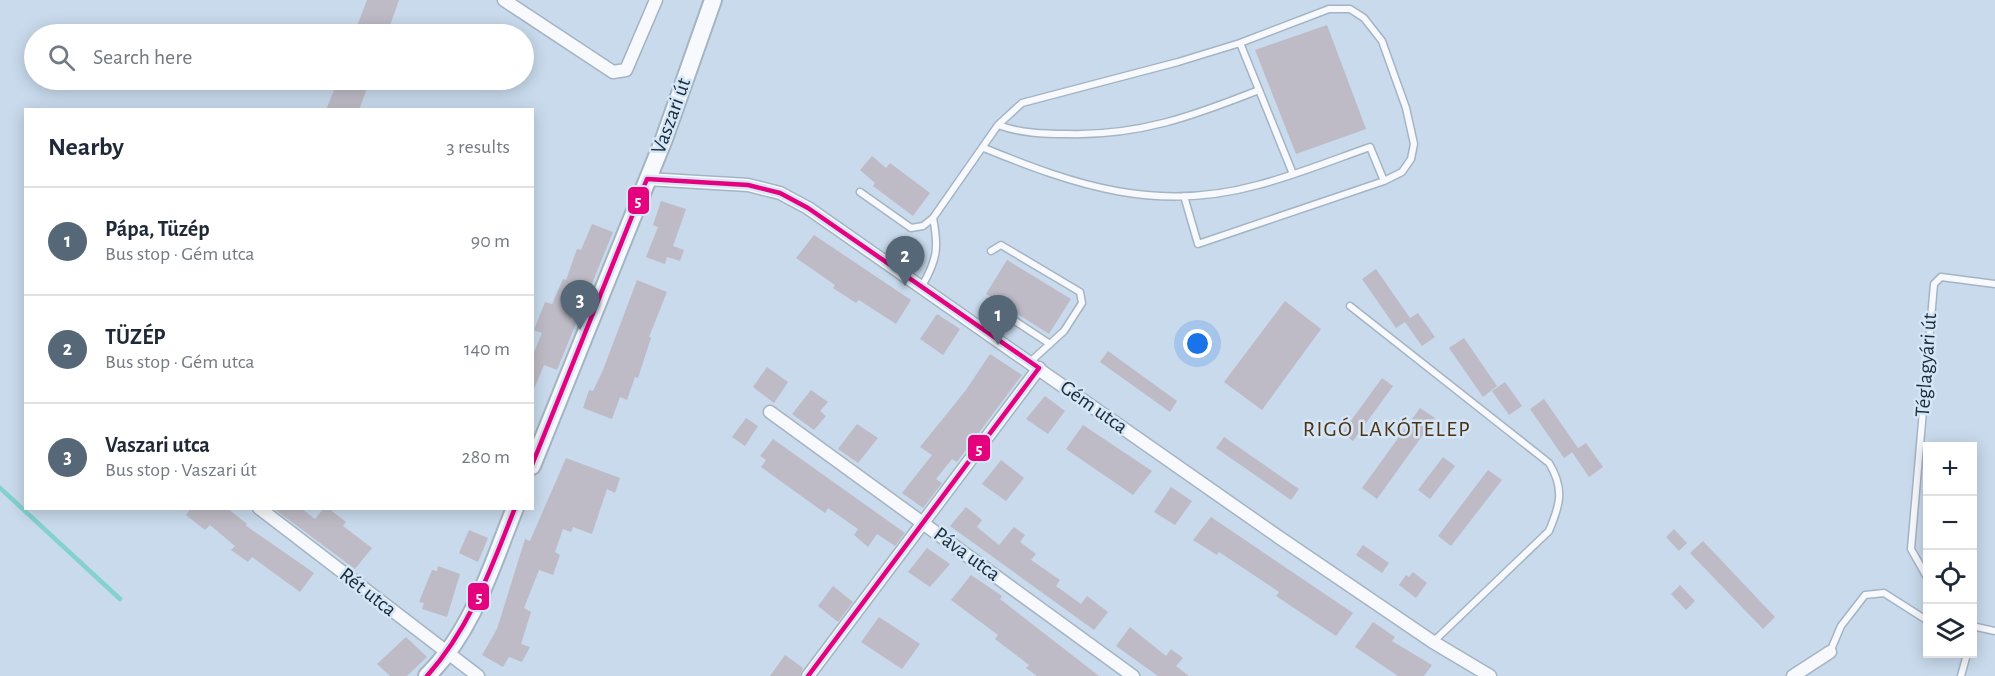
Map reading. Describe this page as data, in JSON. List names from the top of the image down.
{
  "streets": {
    "main road": ["Vaszari út"],
    "street": ["Gém utca", "Páva utca", "Rét utca"],
    "lane": ["Téglagyári út"]
  },
  "crossings": [
    ["Vaszari út", "Gém utca"]
  ],
  "districts": ["RIGÓ LAKÓTELEP"],
  "lines": ["transit line 5"],
  "page": {
    "search": "Search here",
    "heading": ["Nearby", "3 results"],
    "list": [
      {
        "mark": "1",
        "name": "Pápa, Tüzép",
        "note": "Bus stop · Gém utca",
        "value": "90 m"
      },
      {
        "mark": "2",
        "name": "TÜZÉP",
        "note": "Bus stop · Gém utca",
        "value": "140 m"
      },
      {
        "mark": "3",
        "name": "Vaszari utca",
        "note": "Bus stop · Vaszari út",
        "value": "280 m"
      }
    ],
    "pins": ["2", "3", "1"],
    "map_buttons": ["+", "−"]
  }
}
